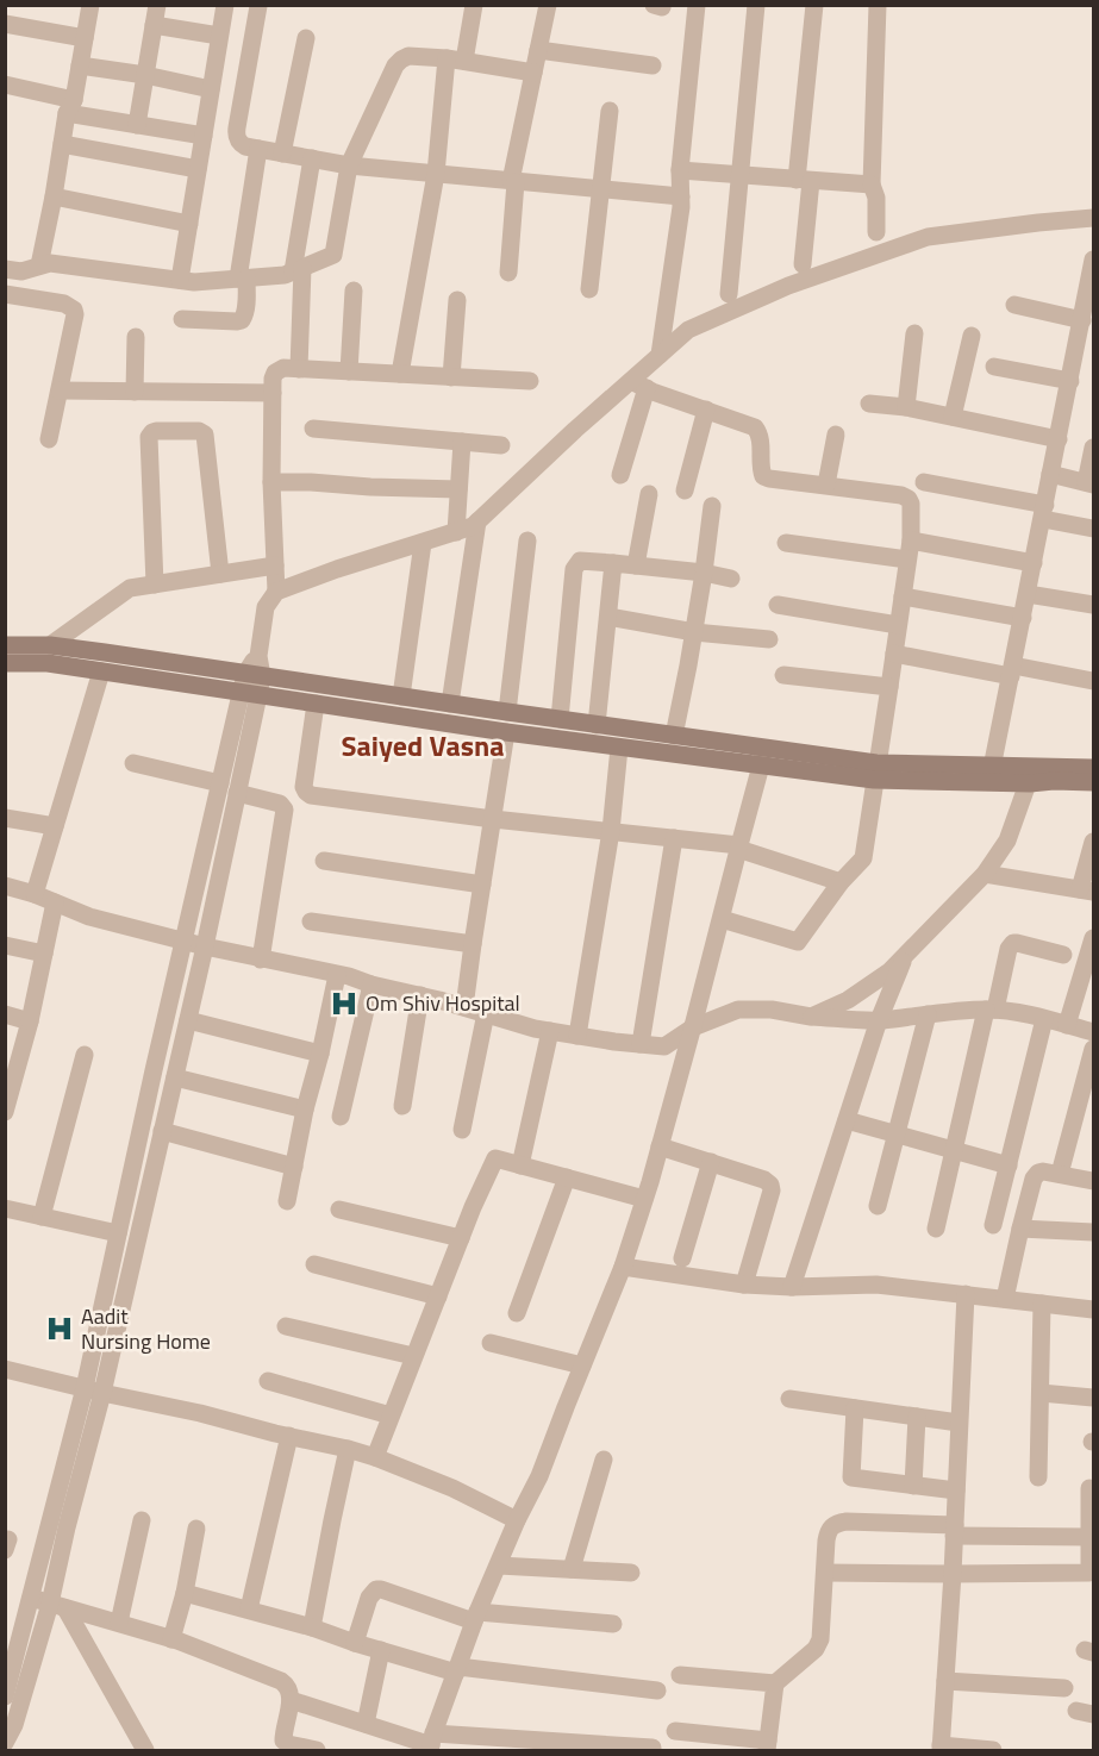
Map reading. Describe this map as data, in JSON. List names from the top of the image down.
{
  "districts": ["Saiyed Vasna"],
  "places": {
    "hospital": ["Om Shiv Hospital", "Aadit Nursing Home"]
  }
}
